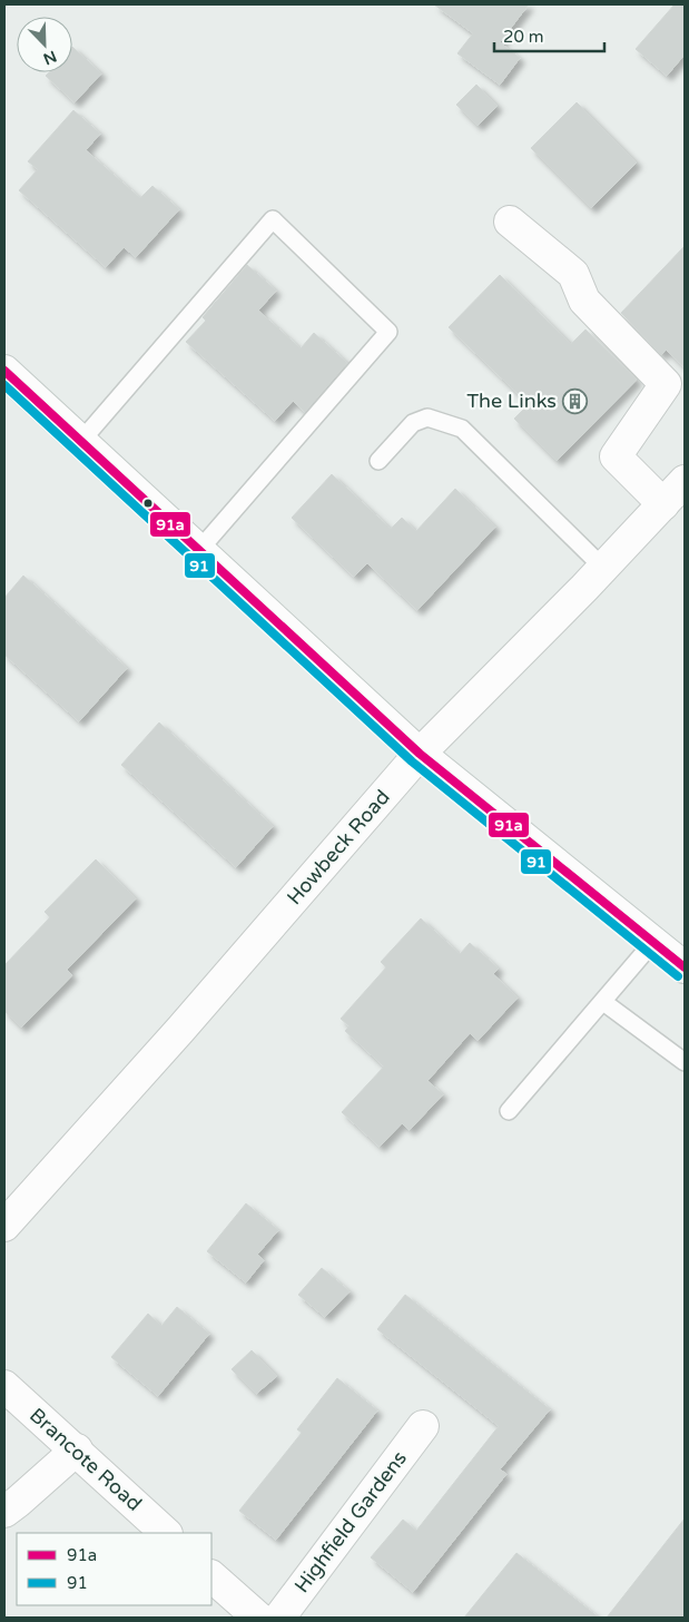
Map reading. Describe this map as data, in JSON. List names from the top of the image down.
{
  "streets": {
    "street": ["Howbeck Road", "Brancote Road", "Highfield Gardens"]
  },
  "places": {
    "building": ["The Links"]
  },
  "lines": ["transit line 91a", "transit line 91"],
  "legend": ["91a", "91"],
  "scale_bar": "20 m",
  "north": "bottom right"
}
